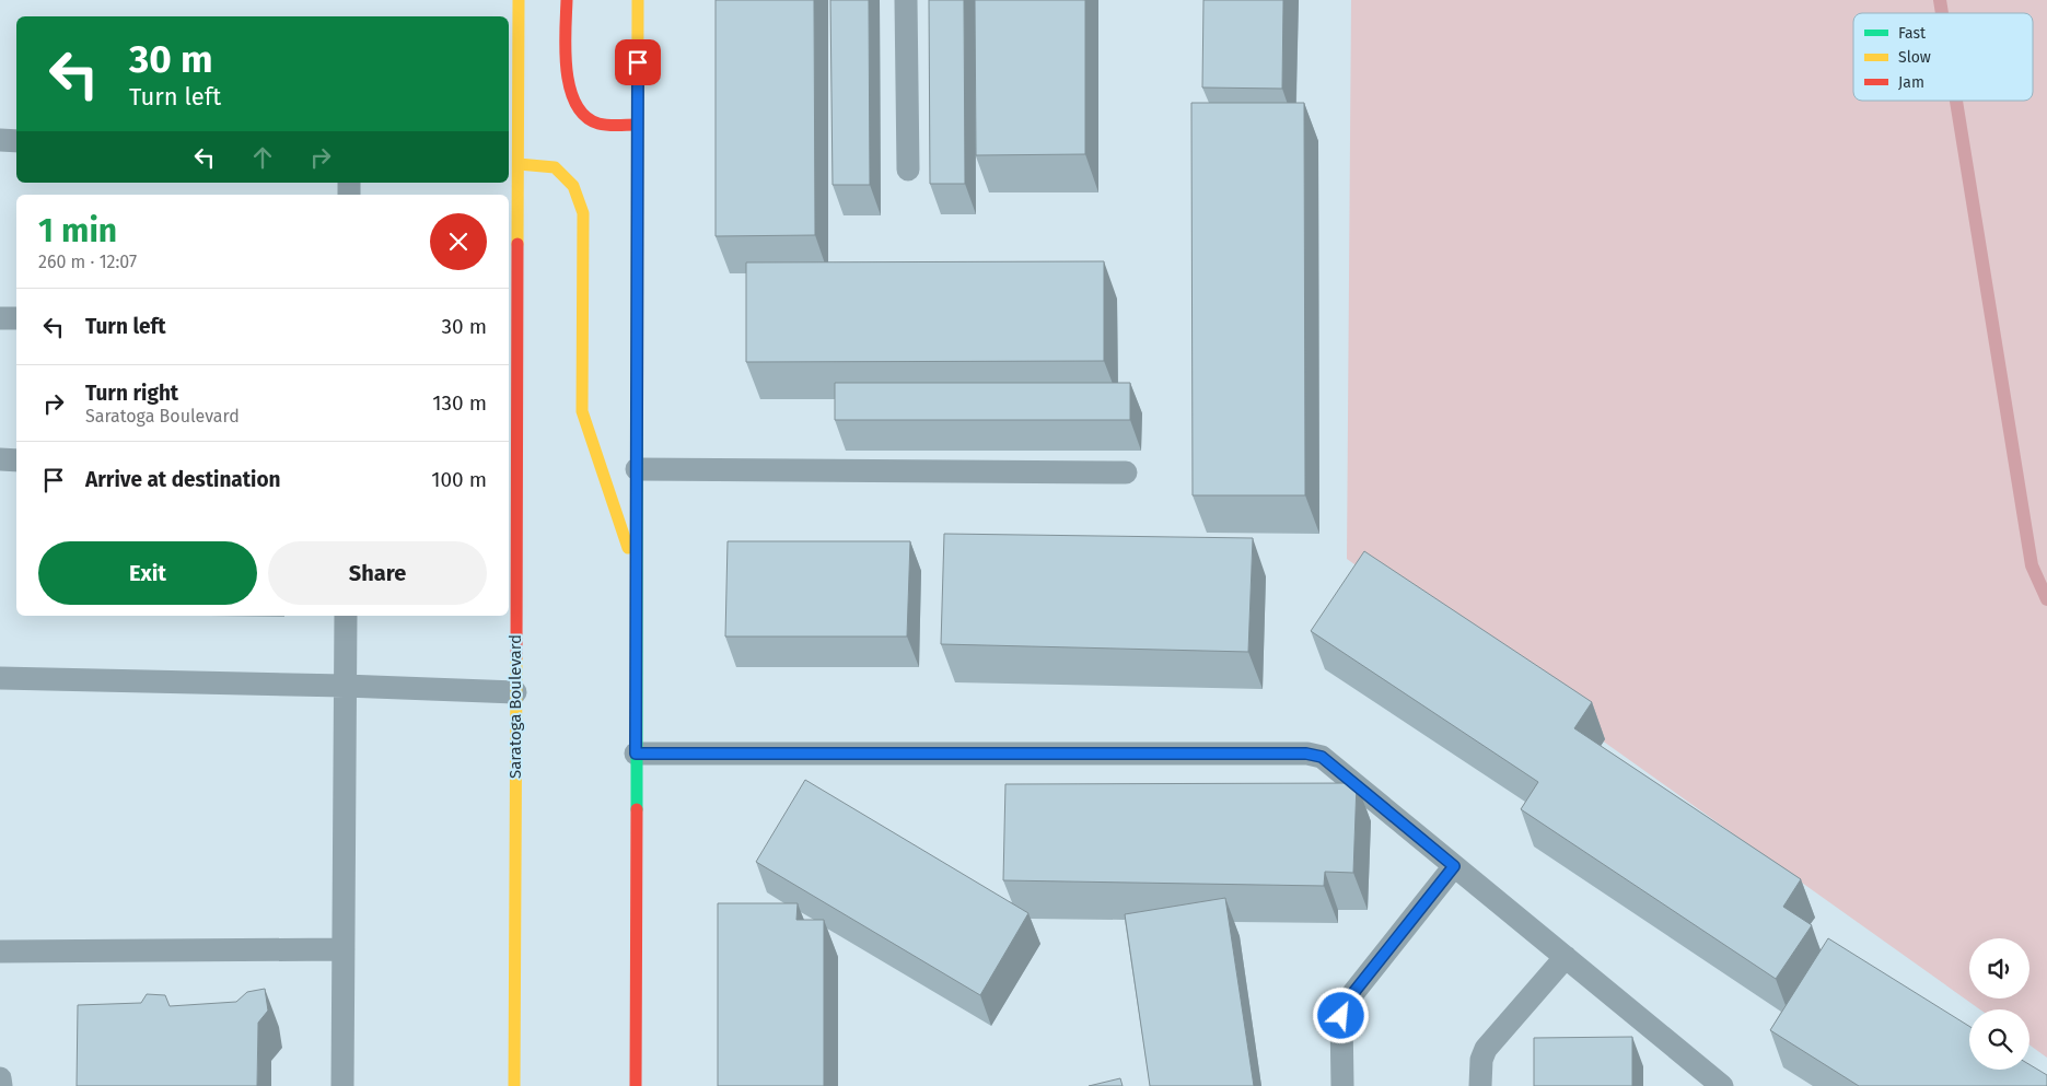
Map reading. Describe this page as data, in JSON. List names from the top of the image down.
{
  "streets": {
    "main road": ["Saratoga Boulevard"]
  },
  "legend": ["Fast", "Slow", "Jam"],
  "page": {
    "turn": ["30 m", "Turn left"],
    "heading": ["1 min", "260 m · 12:07"],
    "list": [
      {
        "name": "Turn left",
        "value": "30 m"
      },
      {
        "name": "Turn right",
        "note": "Saratoga Boulevard",
        "value": "130 m"
      },
      {
        "name": "Arrive at destination",
        "value": "100 m"
      }
    ],
    "buttons": ["Exit", "Share"]
  }
}
